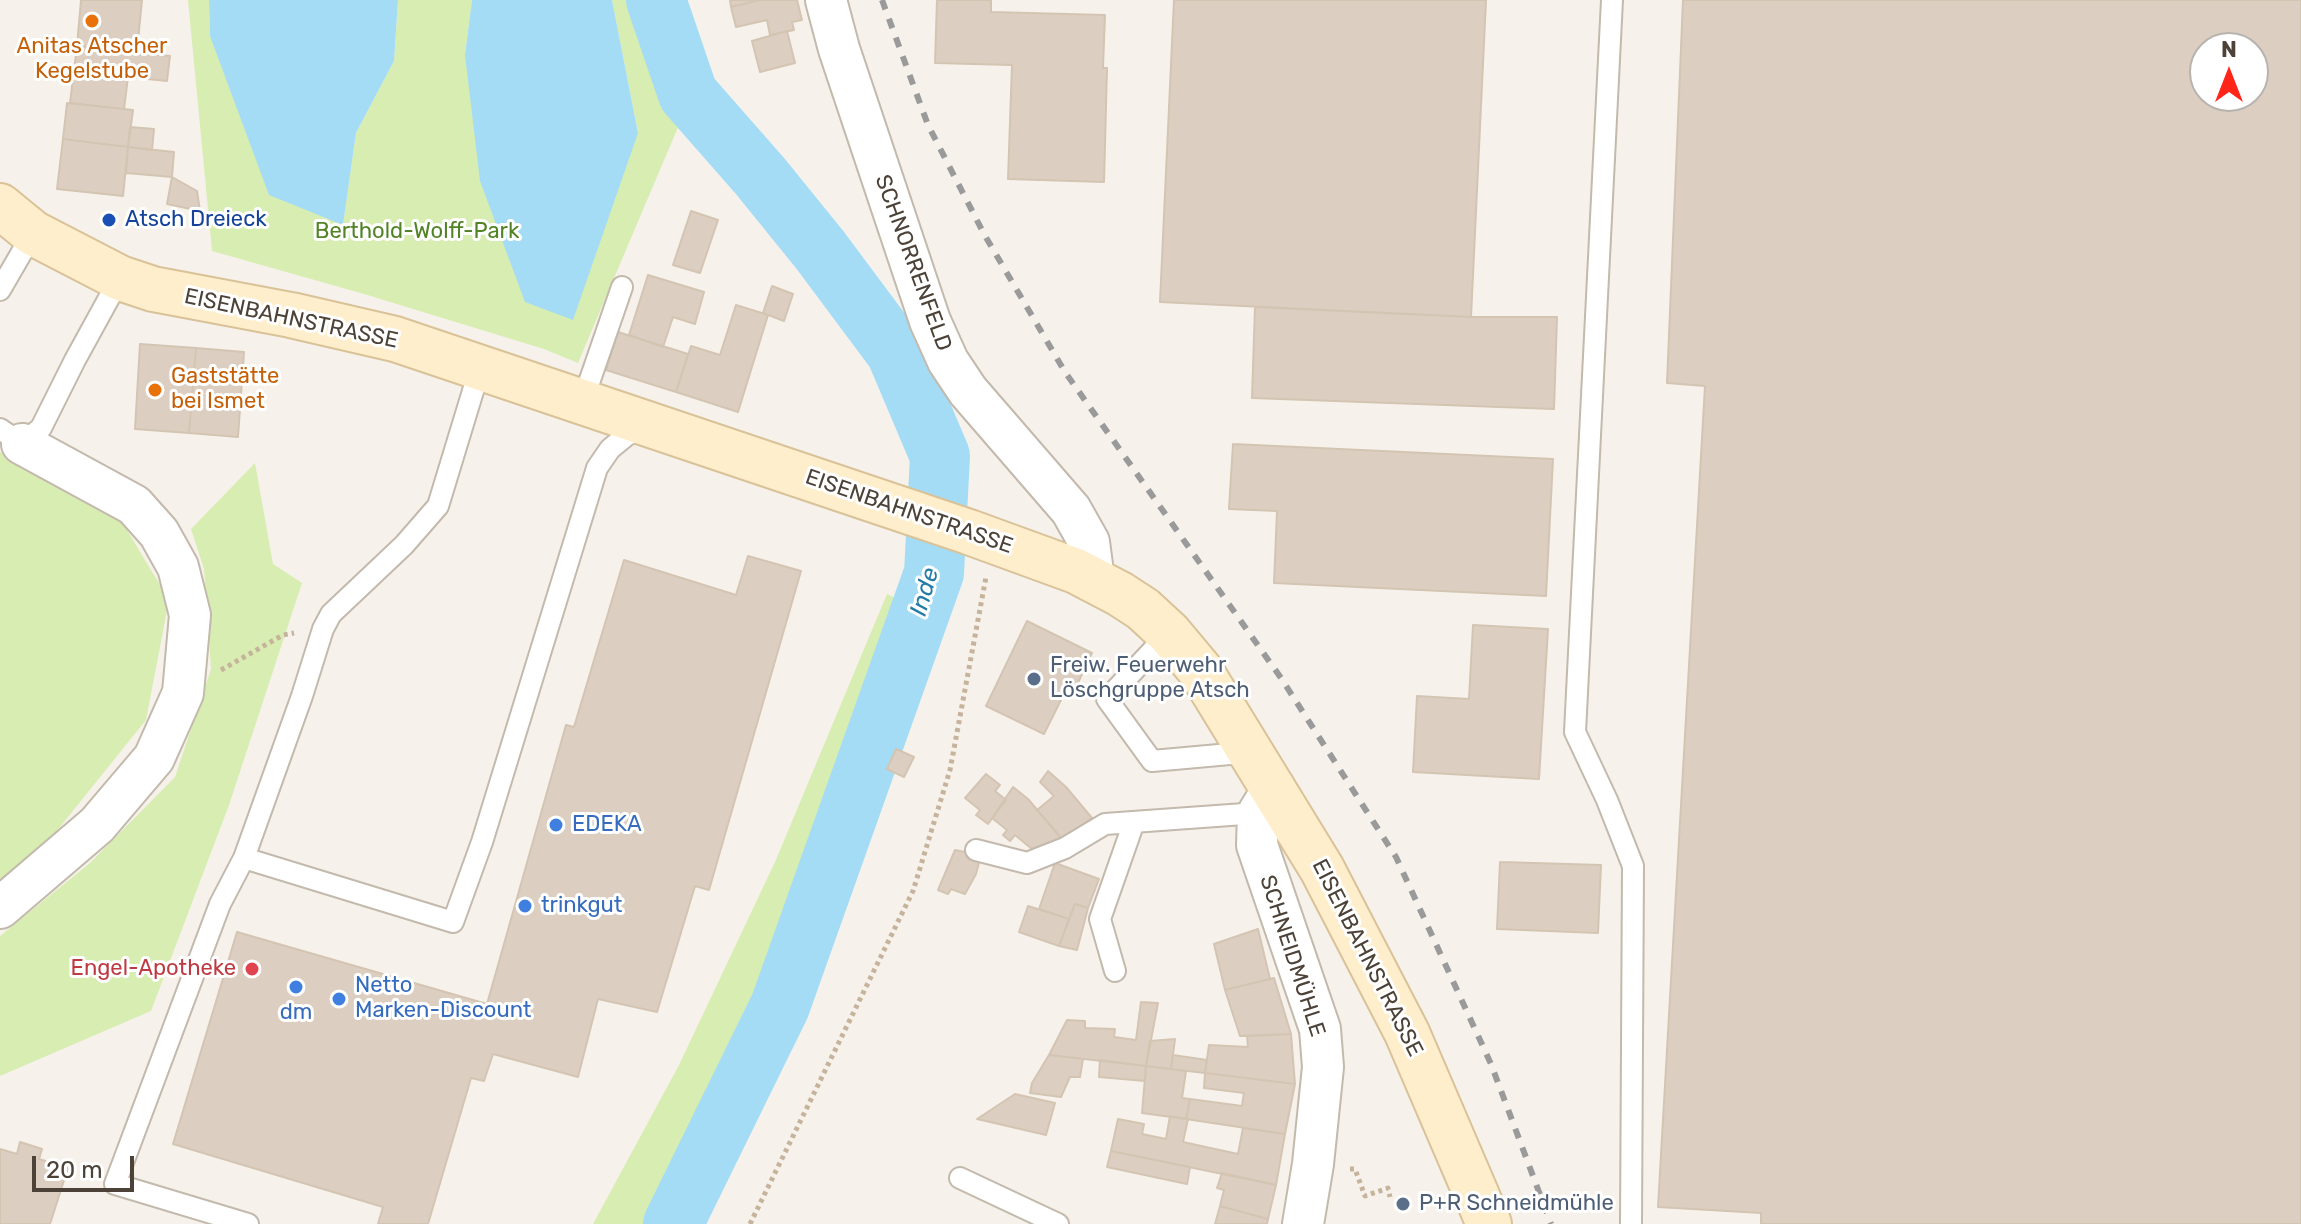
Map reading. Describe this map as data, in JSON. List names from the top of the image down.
{
  "streets": {
    "main road": ["EISENBAHNSTRASSE"],
    "street": ["SCHNORRENFELD", "SCHNEIDMÜHLE"]
  },
  "crossings": [
    ["SCHNORRENFELD", "EISENBAHNSTRASSE"],
    ["EISENBAHNSTRASSE", "SCHNEIDMÜHLE"]
  ],
  "water": ["Inde"],
  "parks": ["Berthold-Wolff-Park"],
  "places": [
    "Anitas Atscher Kegelstube",
    "Atsch Dreieck",
    "Gaststätte bei Ismet",
    "Freiw. Feuerwehr Löschgruppe Atsch",
    "EDEKA",
    "trinkgut",
    "Engel-Apotheke",
    "dm",
    "Netto Marken-Discount",
    "P+R Schneidmühle"
  ],
  "scale_bar": "20 m",
  "north": "top"
}
